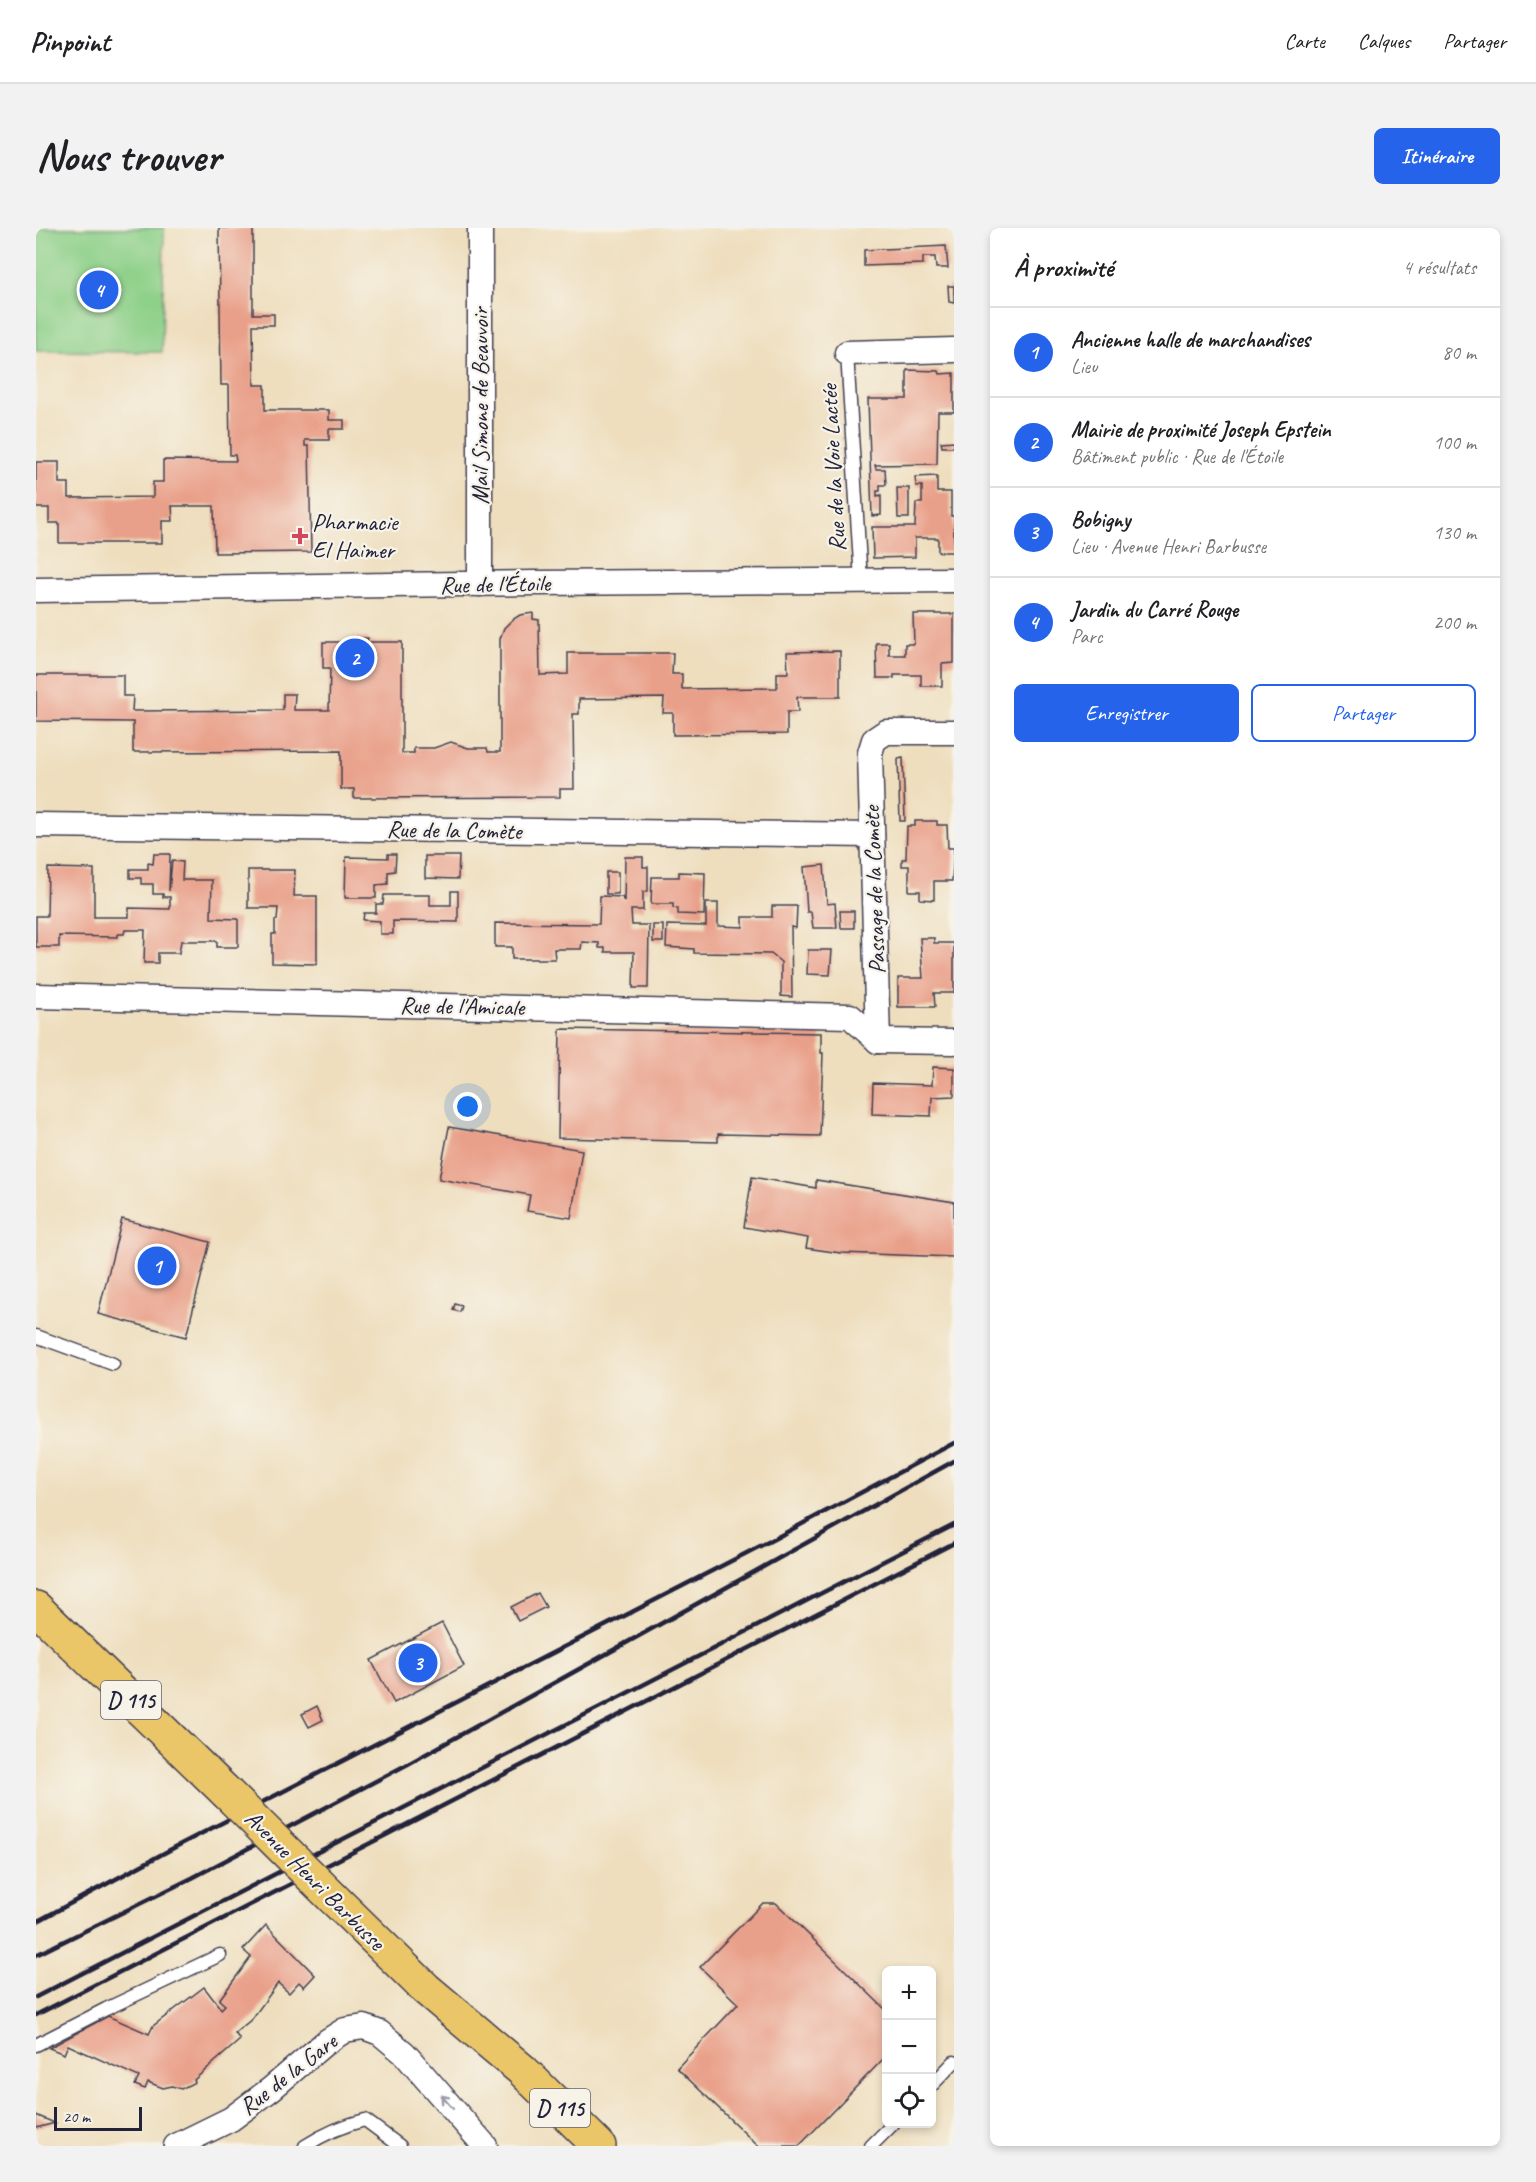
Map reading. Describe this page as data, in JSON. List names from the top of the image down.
{
  "streets": {
    "main road": ["D 115", "Avenue Henri Barbusse"],
    "street": [
      "Mail Simone de Beauvoir",
      "Rue de l'Étoile",
      "Rue de la Comète",
      "Passage de la Comète",
      "Rue de l'Amicale",
      "Rue de la Gare"
    ],
    "lane": ["Rue de la Voie Lactée"]
  },
  "crossings": [
    ["Mail Simone de Beauvoir", "Rue de l'Étoile"],
    ["Rue de la Voie Lactée", "Rue de l'Étoile"],
    ["Rue de la Comète", "Passage de la Comète"],
    ["Passage de la Comète", "Rue de l'Amicale"]
  ],
  "places": {
    "health": ["Pharmacie El Haimer"]
  },
  "scale_bar": "20 m",
  "page": {
    "header": "Pinpoint",
    "nav": ["Carte", "Calques", "Partager"],
    "buttons": [
      "Itinéraire",
      ["Enregistrer", "Partager"]
    ],
    "title": "Nous trouver",
    "heading": ["À proximité", "4 résultats"],
    "pins": [
      "4",
      "2",
      "1",
      "3"
    ],
    "list": [
      {
        "mark": "1",
        "name": "Ancienne halle de marchandises",
        "note": "Lieu",
        "value": "80 m"
      },
      {
        "mark": "2",
        "name": "Mairie de proximité Joseph Epstein",
        "note": "Bâtiment public · Rue de l'Étoile",
        "value": "100 m"
      },
      {
        "mark": "3",
        "name": "Bobigny",
        "note": "Lieu · Avenue Henri Barbusse",
        "value": "130 m"
      },
      {
        "mark": "4",
        "name": "Jardin du Carré Rouge",
        "note": "Parc",
        "value": "200 m"
      }
    ],
    "map_buttons": ["+", "−"],
    "scale": "20 m"
  }
}
